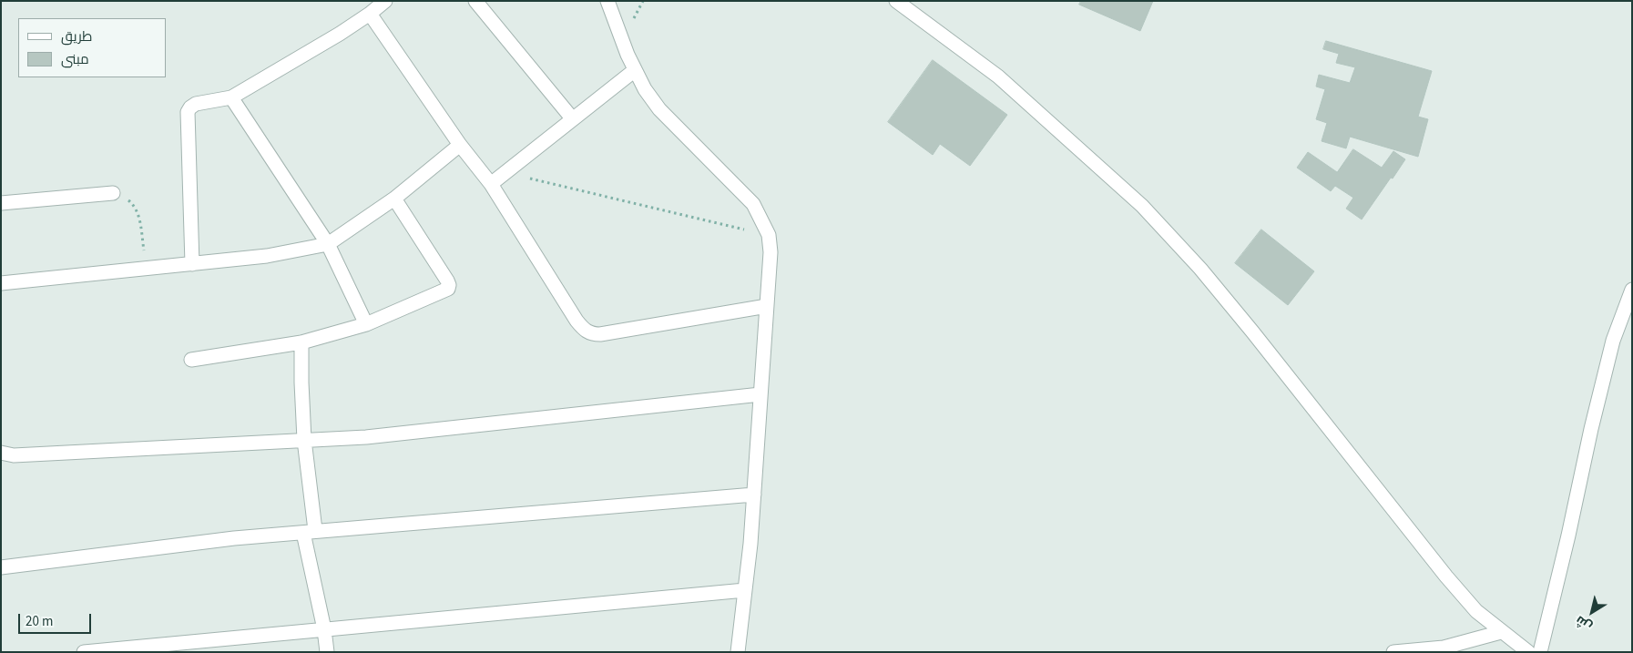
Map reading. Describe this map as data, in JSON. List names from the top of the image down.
{
  "legend": ["طريق", "مبنى"],
  "scale_bar": "20 m",
  "north": "bottom left"
}
